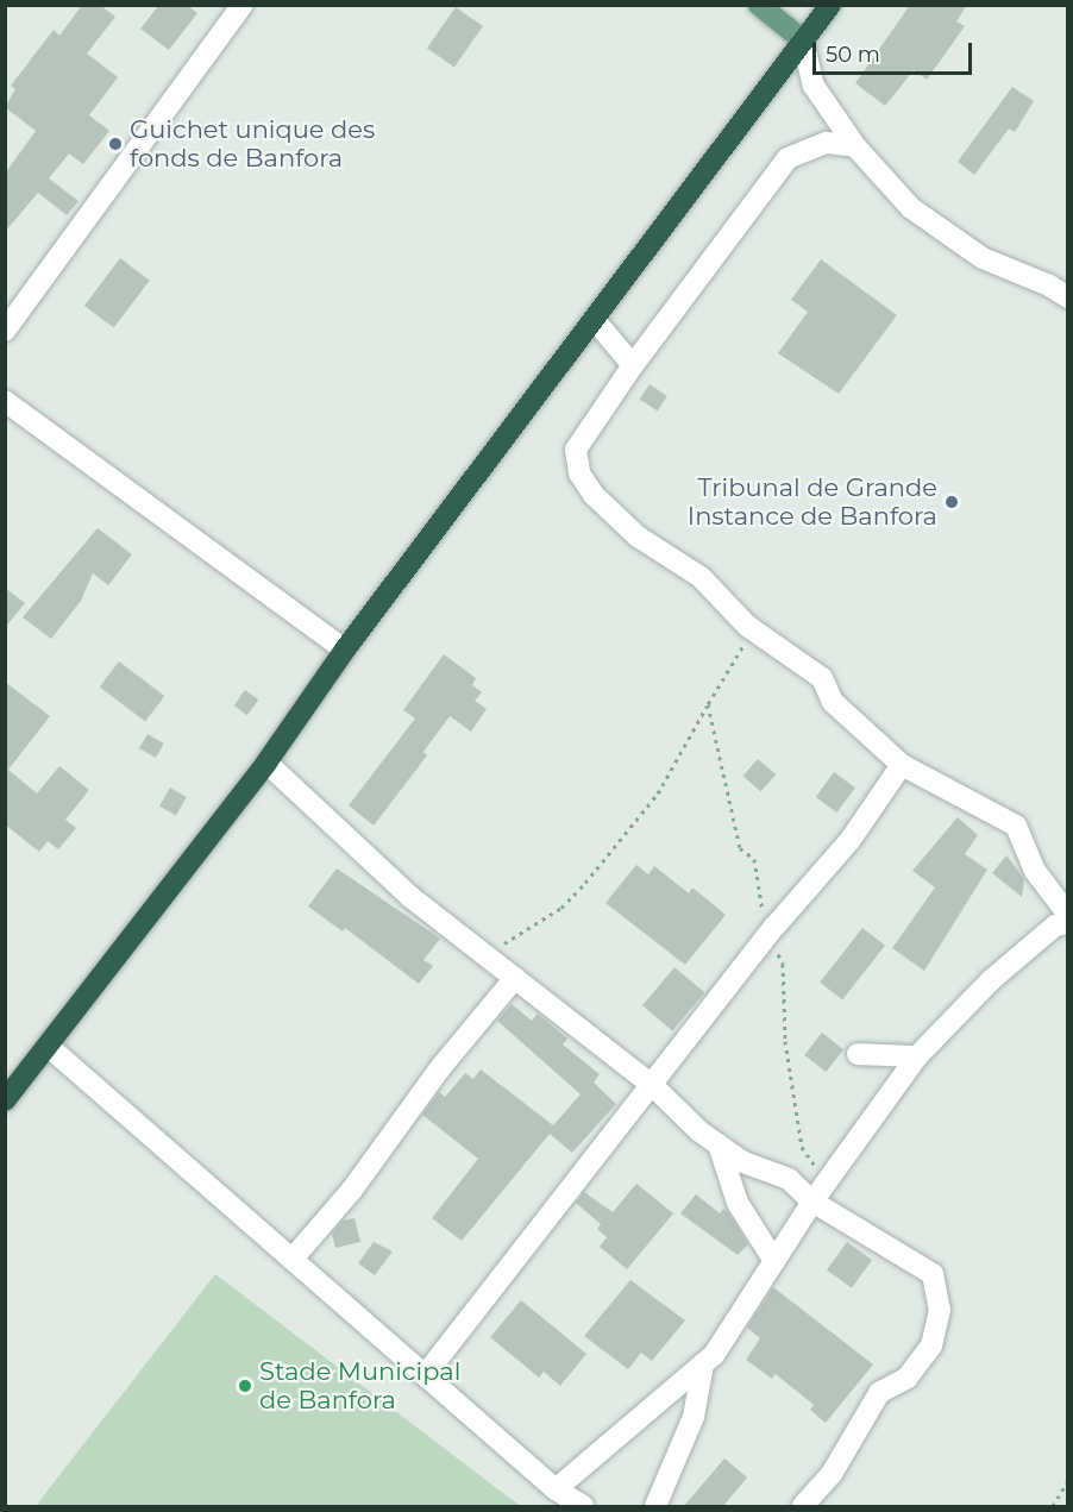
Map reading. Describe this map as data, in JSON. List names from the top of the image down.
{
  "places": ["Guichet unique des fonds de Banfora", "Tribunal de Grande Instance de Banfora", "Stade Municipal de Banfora"],
  "scale_bar": "50 m"
}
